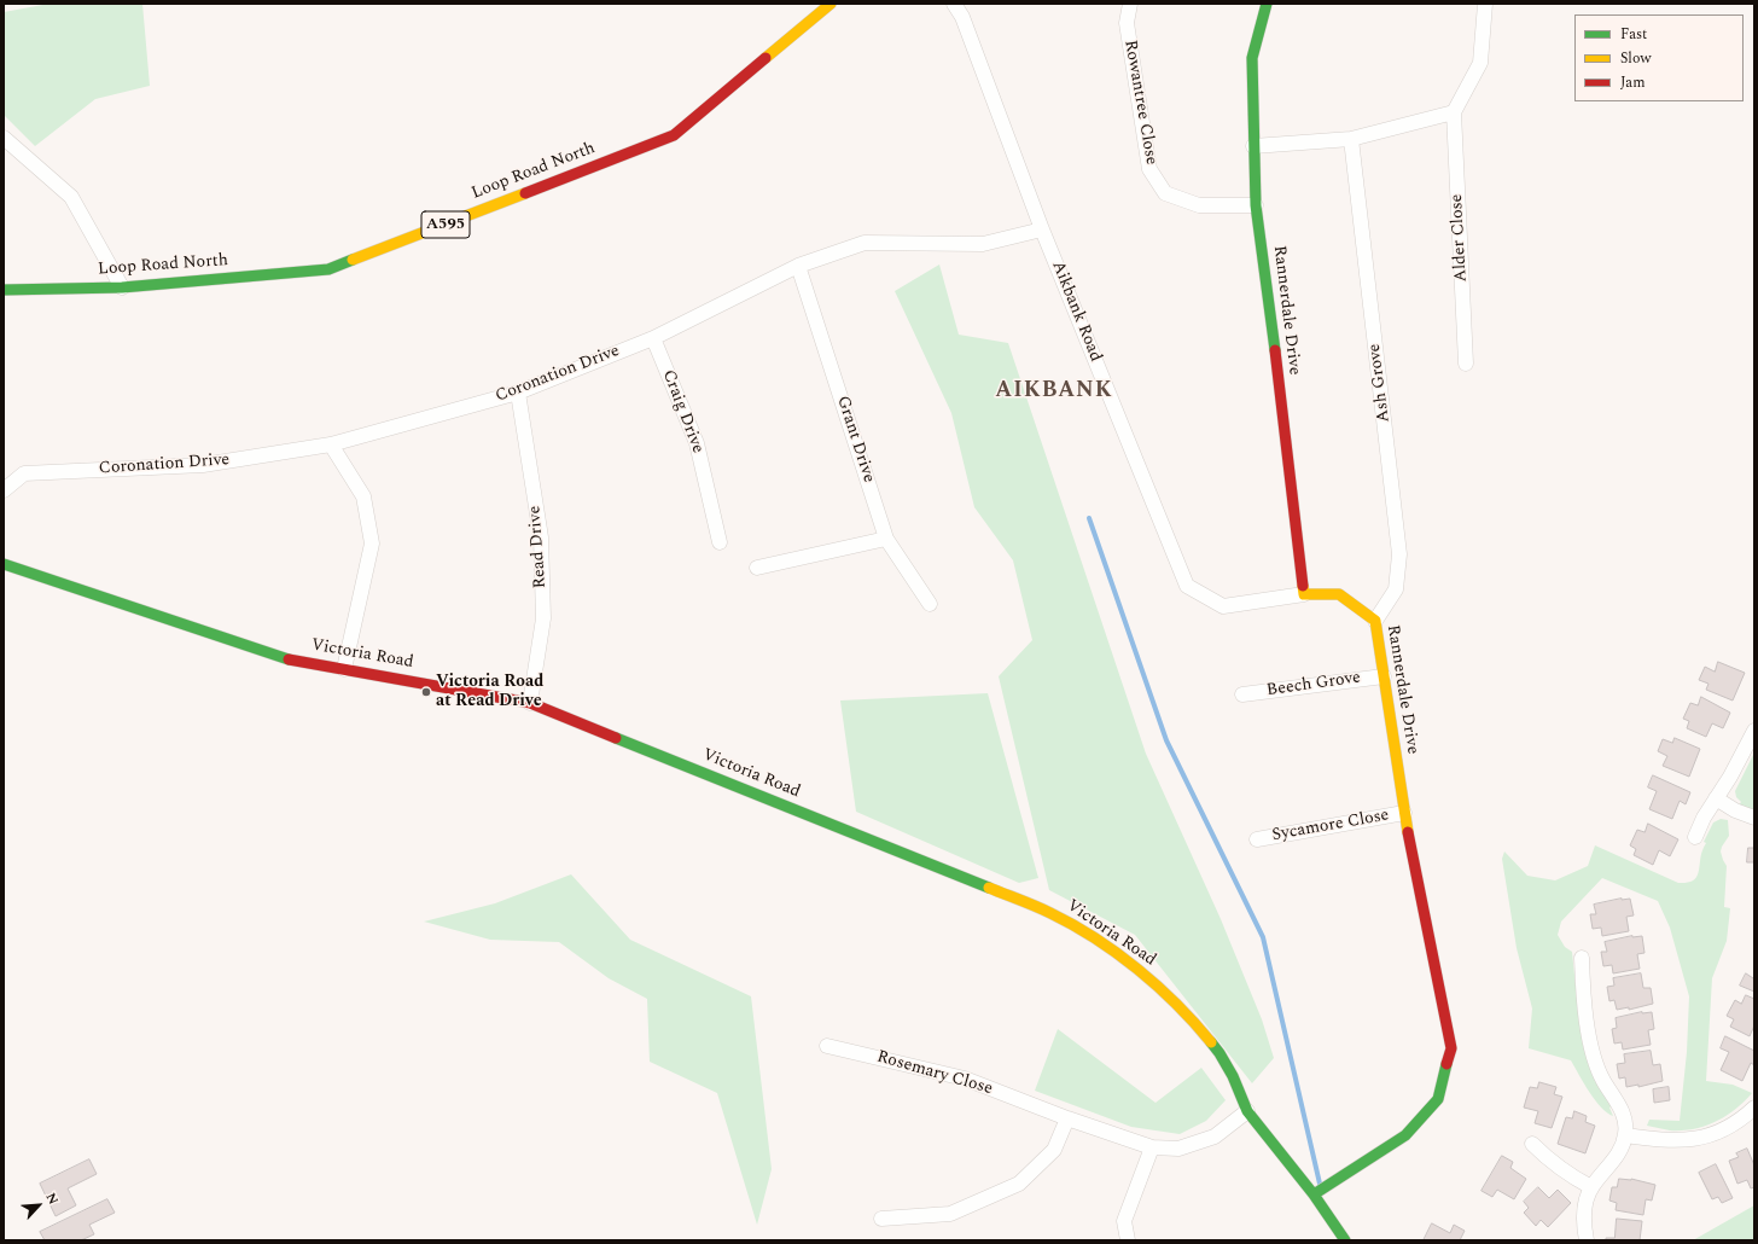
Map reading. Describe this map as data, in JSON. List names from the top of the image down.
{
  "streets": {
    "main road": [
      "Loop Road North",
      "A595",
      "Rannerdale Drive",
      "Victoria Road"
    ],
    "street": [
      "Rowantree Close",
      "Alder Close",
      "Aikbank Road",
      "Coronation Drive",
      "Ash Grove",
      "Craig Drive",
      "Grant Drive",
      "Read Drive",
      "Beech Grove",
      "Sycamore Close",
      "Rosemary Close"
    ]
  },
  "crossings": [
    ["Rowantree Close", "Rannerdale Drive"],
    ["Rannerdale Drive", "Aikbank Road"],
    ["Rannerdale Drive", "Ash Grove"],
    ["Rannerdale Drive", "Victoria Road"],
    ["Rannerdale Drive", "Beech Grove"],
    ["Rannerdale Drive", "Sycamore Close"],
    ["Aikbank Road", "Coronation Drive"],
    ["Coronation Drive", "Craig Drive"],
    ["Coronation Drive", "Grant Drive"],
    ["Coronation Drive", "Read Drive"],
    ["Read Drive", "Victoria Road"],
    ["Victoria Road", "Rosemary Close"]
  ],
  "districts": ["AIKBANK"],
  "places": ["Victoria Road at Read Drive"],
  "legend": ["Fast", "Slow", "Jam"],
  "north": "top right"
}
